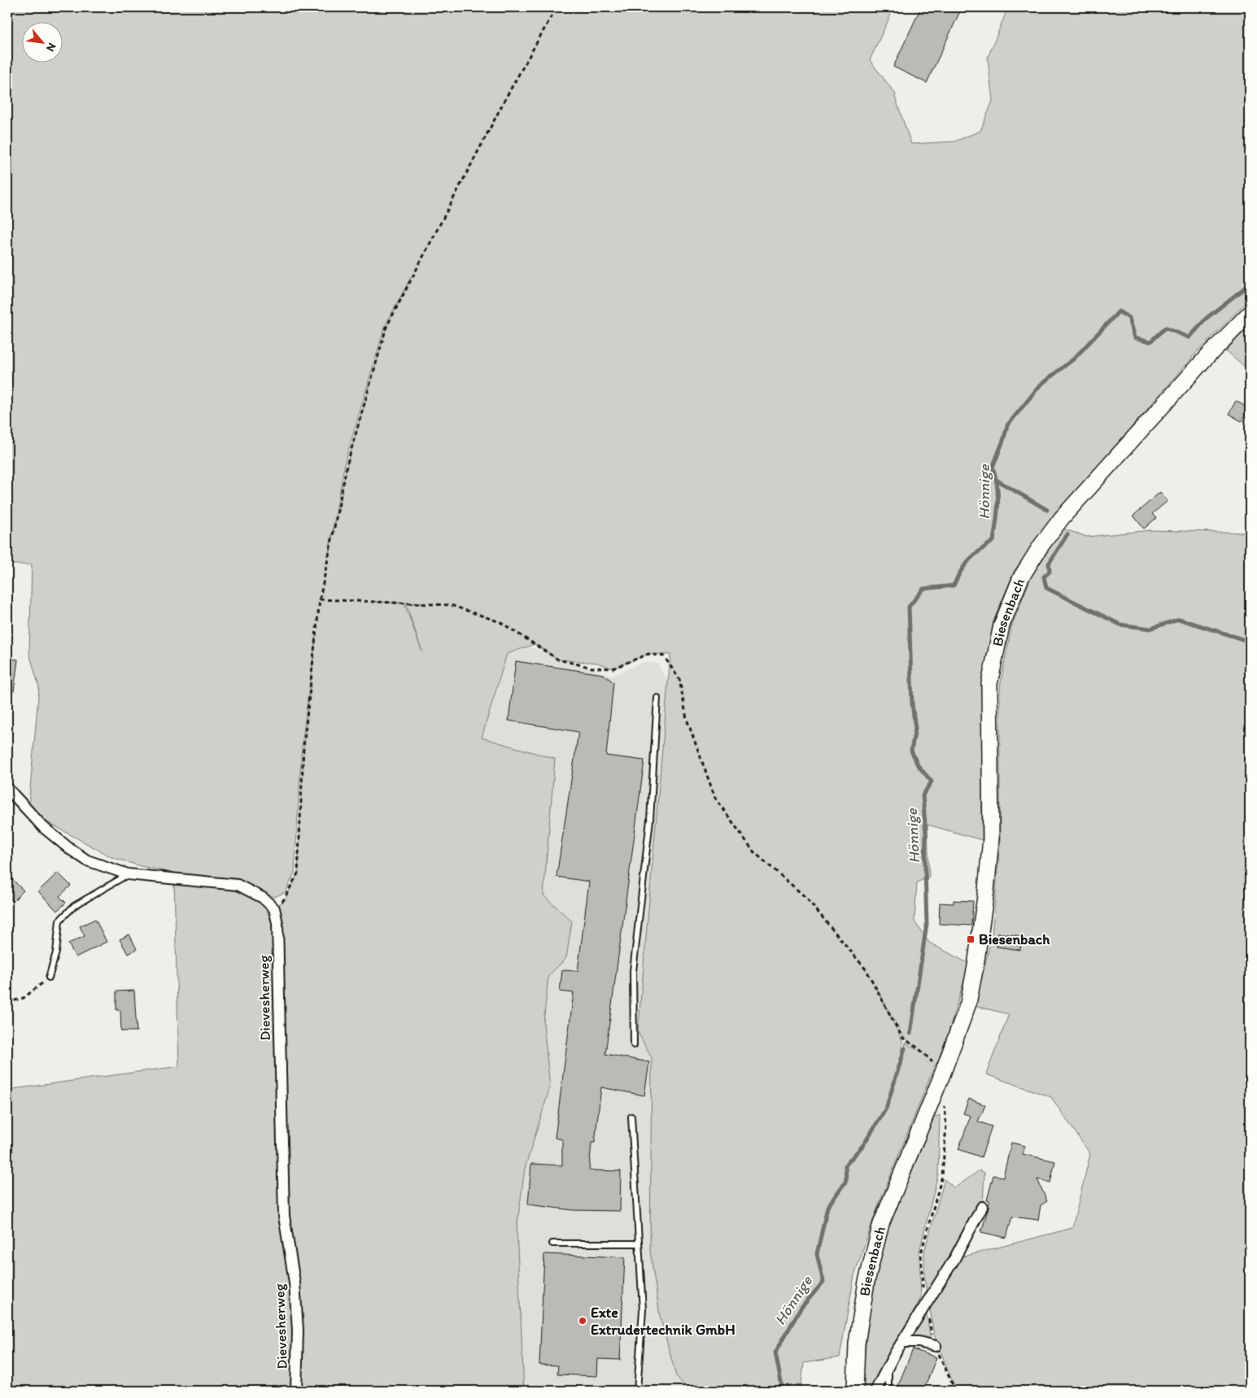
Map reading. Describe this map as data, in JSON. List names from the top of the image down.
{
  "streets": {
    "main road": ["Biesenbach"],
    "street": ["Dievesherweg"]
  },
  "water": ["Hönnige"],
  "places": {
    "transit": ["Biesenbach"],
    "other": ["Exte Extrudertechnik GmbH"]
  },
  "north": "bottom right"
}
